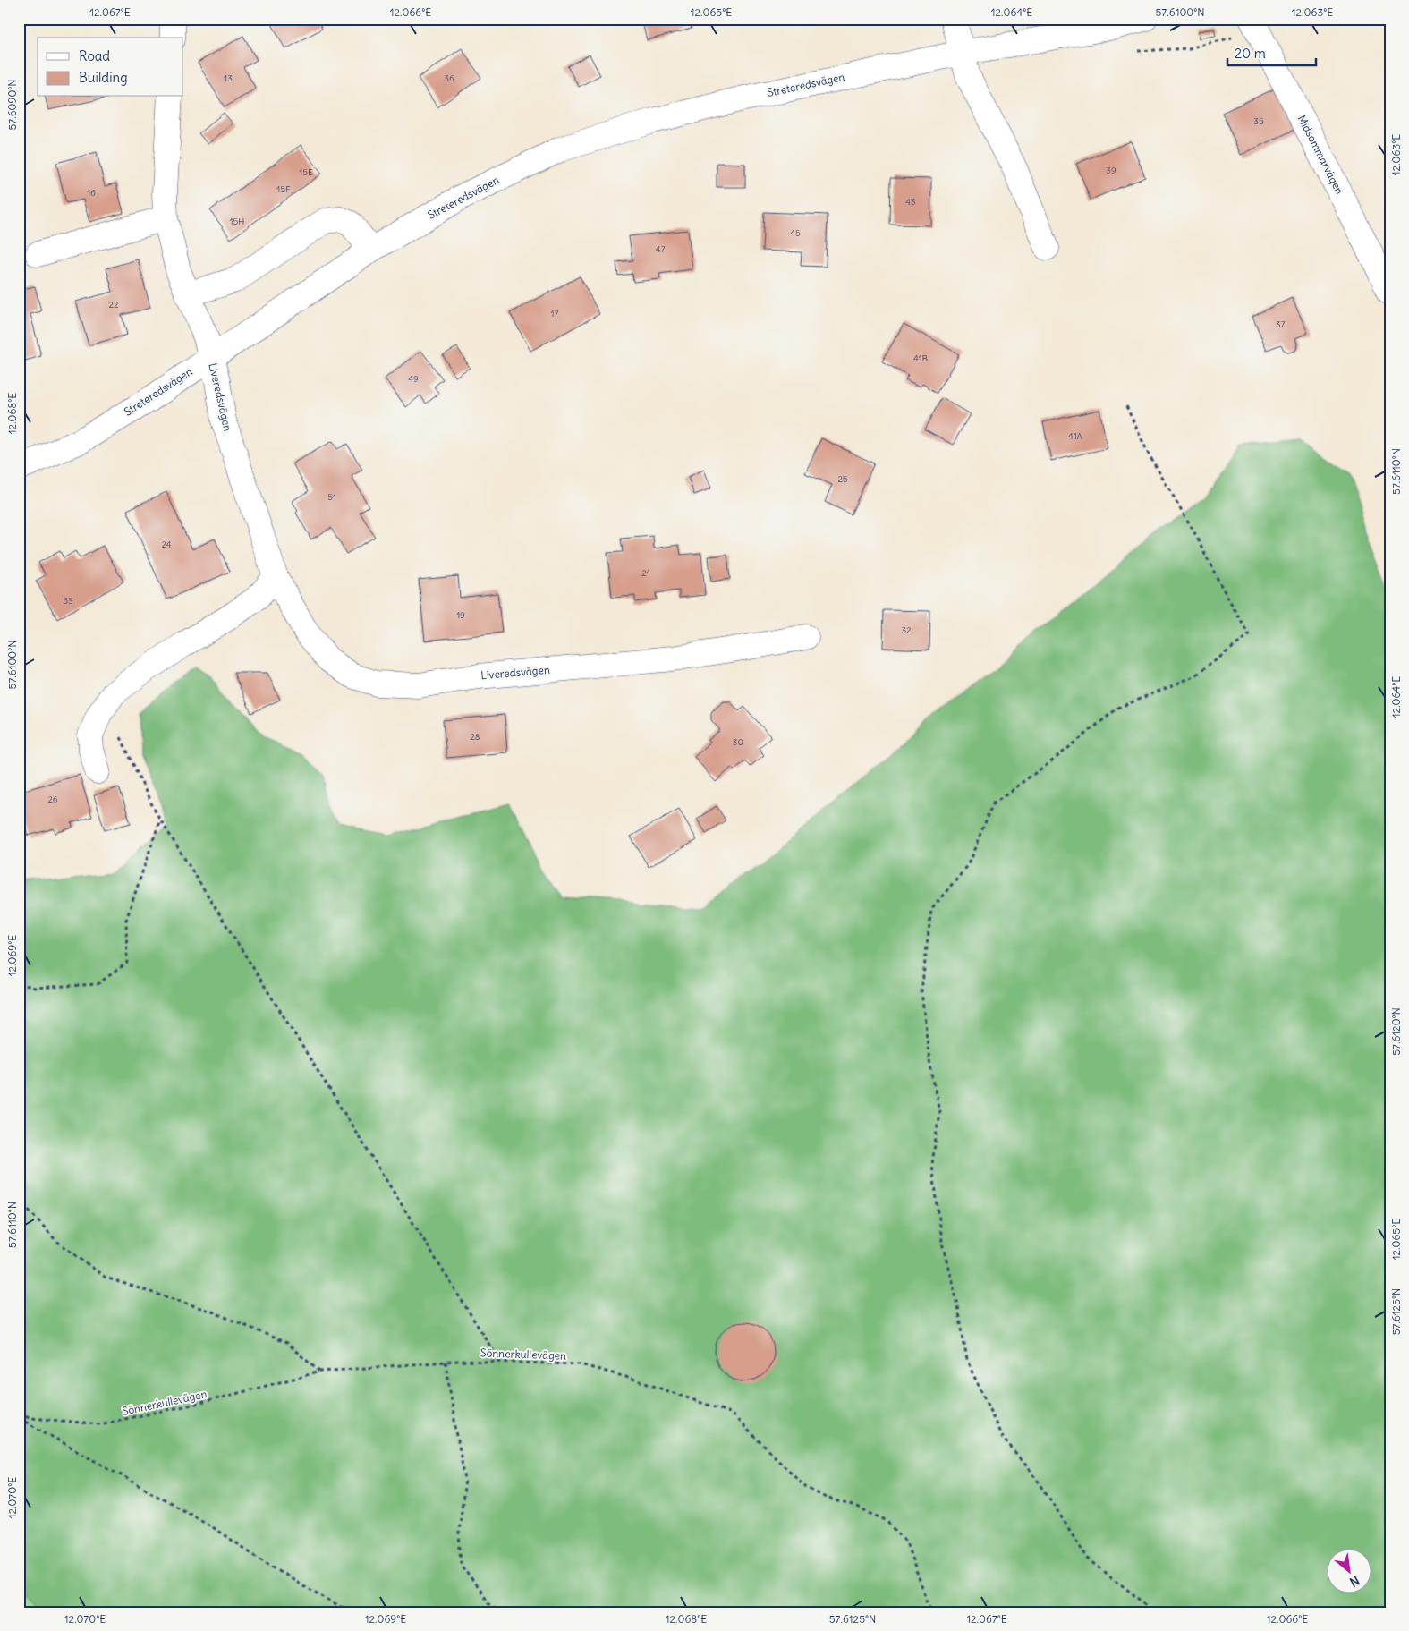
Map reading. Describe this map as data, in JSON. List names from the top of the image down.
{
  "streets": {
    "street": ["Streteredsvägen", "Midsommarvägen", "Liveredsvägen"],
    "path": ["Sönnerkullevägen"]
  },
  "crossings": [
    ["Streteredsvägen", "Liveredsvägen"]
  ],
  "house_numbers": [
    "13",
    "36",
    "35",
    "39",
    "15E",
    "15F",
    "16",
    "43",
    "15H",
    "45",
    "47",
    "22",
    "17",
    "37",
    "41B",
    "49",
    "41A",
    "25",
    "51",
    "24",
    "21",
    "53",
    "19",
    "32",
    "28",
    "30",
    "26"
  ],
  "legend": ["Road", "Building"],
  "scale_bar": "20 m",
  "north": "bottom right",
  "coordinates": [
    "12.067°E",
    "12.066°E",
    "12.065°E",
    "12.064°E",
    "57.6100°N",
    "12.063°E",
    "57.6090°N",
    "12.068°E",
    "57.6110°N",
    "12.069°E",
    "57.6120°N",
    "57.6125°N",
    "12.070°E"
  ]
}
